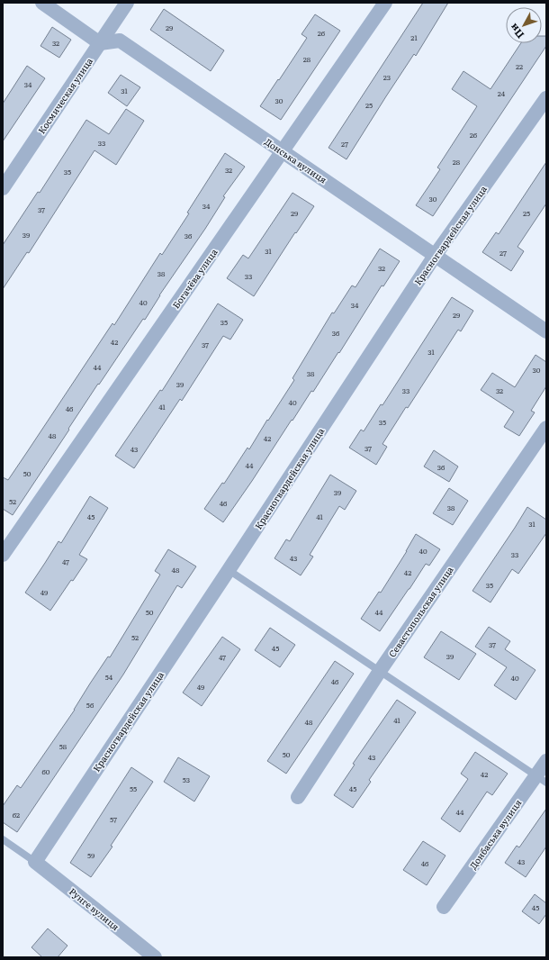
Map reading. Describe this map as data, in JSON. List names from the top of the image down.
{
  "streets": {
    "street": [
      "Космическая улица",
      "Донська вулиця",
      "Красногвардейская улица",
      "Богачёва улица",
      "Севастопольская улица",
      "Донбаська вулиця",
      "Рунге вулиця"
    ]
  },
  "crossings": [
    ["Космическая улица", "Донська вулиця"],
    ["Донська вулиця", "Красногвардейская улица"],
    ["Донська вулиця", "Богачёва улица"],
    ["Красногвардейская улица", "Рунге вулиця"]
  ],
  "house_numbers": [
    "29",
    "26",
    "21",
    "32",
    "28",
    "22",
    "23",
    "34",
    "31",
    "24",
    "30",
    "25",
    "26",
    "33",
    "27",
    "28",
    "32",
    "35",
    "30",
    "34",
    "37",
    "29",
    "25",
    "39",
    "36",
    "31",
    "27",
    "32",
    "38",
    "33",
    "40",
    "34",
    "29",
    "35",
    "36",
    "42",
    "37",
    "31",
    "44",
    "30",
    "38",
    "39",
    "33",
    "32",
    "40",
    "41",
    "46",
    "35",
    "48",
    "42",
    "37",
    "43",
    "44",
    "36",
    "50",
    "39",
    "52",
    "46",
    "38",
    "45",
    "41",
    "31",
    "40",
    "33",
    "43",
    "47",
    "48",
    "42",
    "35",
    "49",
    "50",
    "44",
    "52",
    "37",
    "45",
    "39",
    "47",
    "54",
    "40",
    "46",
    "49",
    "56",
    "41",
    "48",
    "58",
    "50",
    "43",
    "60",
    "42",
    "53",
    "55",
    "45",
    "44",
    "62",
    "57",
    "59",
    "43",
    "46",
    "45"
  ],
  "north": "bottom left"
}
